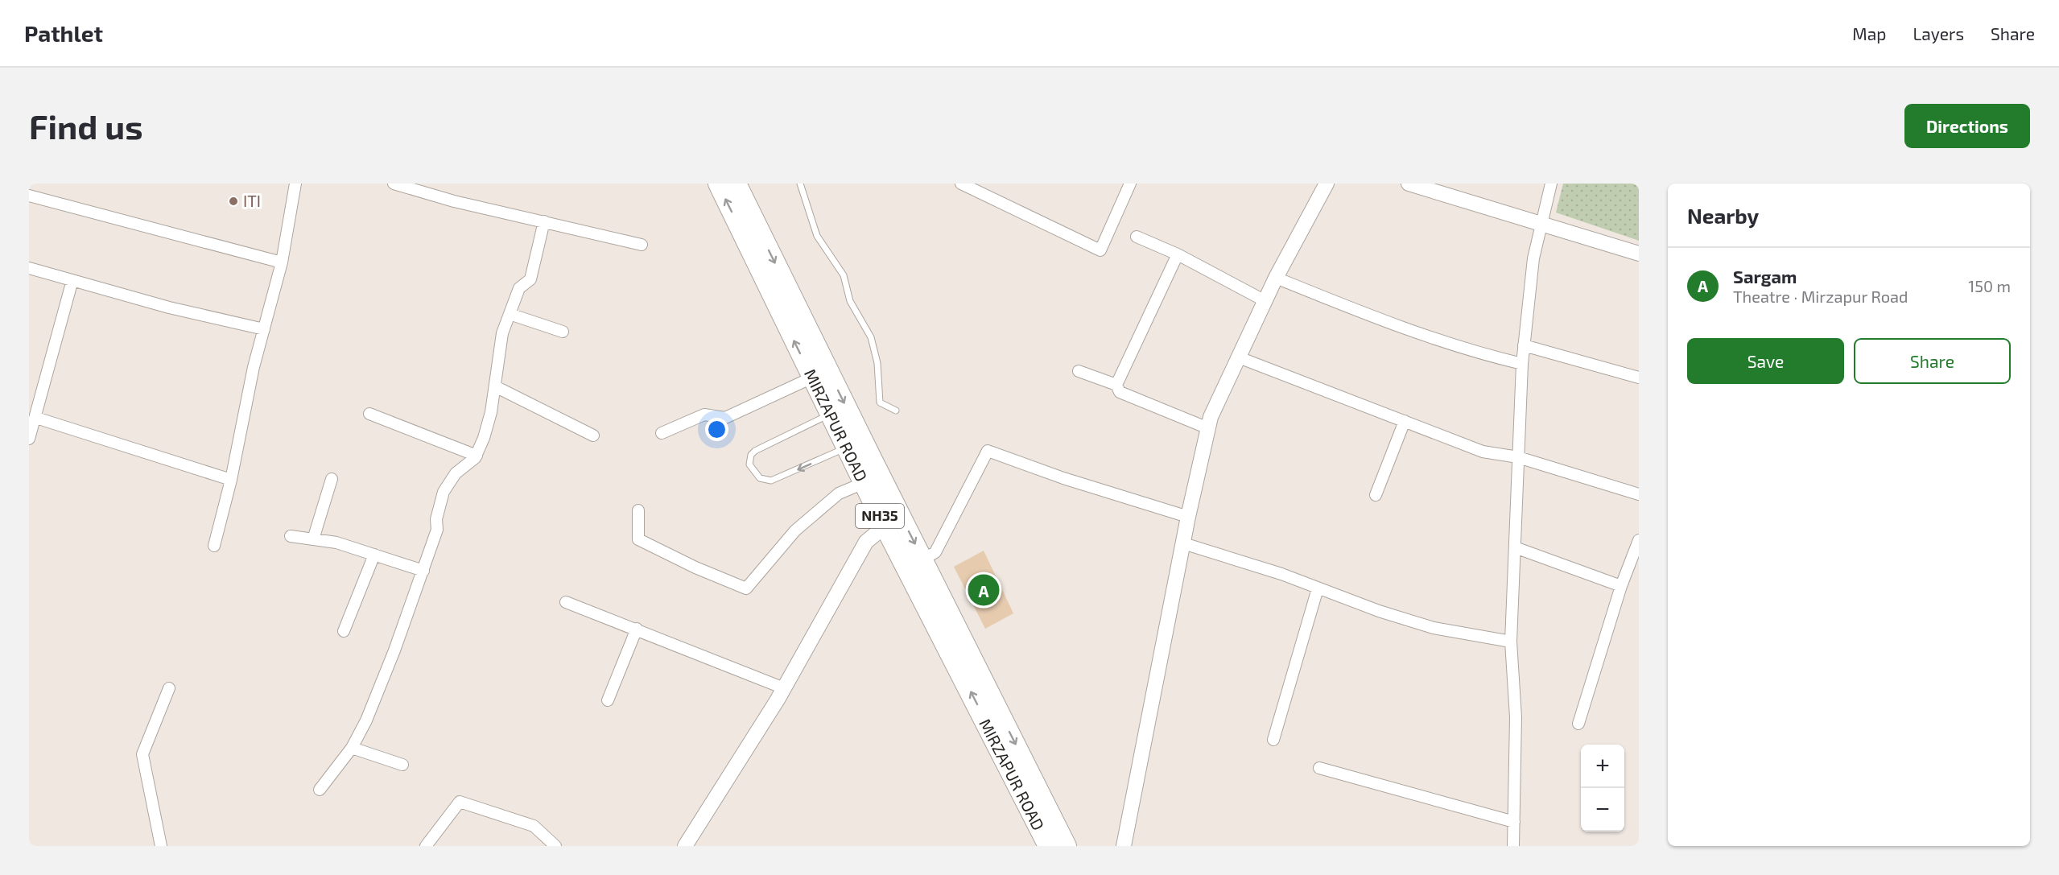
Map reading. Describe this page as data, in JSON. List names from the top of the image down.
{
  "streets": {
    "highway": ["MIRZAPUR ROAD", "NH35"]
  },
  "places": ["ITI"],
  "page": {
    "header": "Pathlet",
    "nav": ["Map", "Layers", "Share"],
    "buttons": [
      "Directions",
      ["Save", "Share"]
    ],
    "title": "Find us",
    "heading": "Nearby",
    "list": [
      {
        "mark": "A",
        "name": "Sargam",
        "note": "Theatre · Mirzapur Road",
        "value": "150 m"
      }
    ],
    "pins": "A",
    "map_buttons": ["+", "−"]
  }
}
